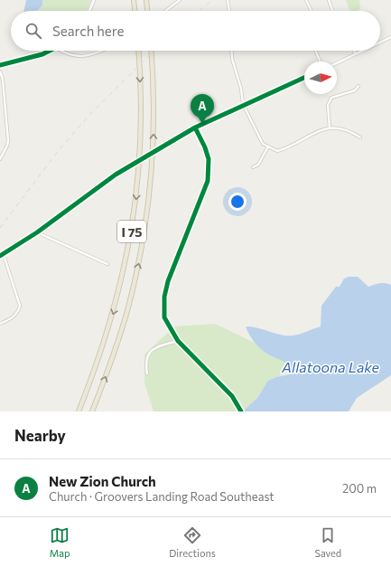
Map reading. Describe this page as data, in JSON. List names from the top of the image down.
{
  "streets": {
    "highway": ["I 75"]
  },
  "water": ["Allatoona Lake"],
  "north": "right",
  "page": {
    "search": "Search here",
    "pins": "A",
    "heading": "Nearby",
    "list": [
      {
        "mark": "A",
        "name": "New Zion Church",
        "note": "Church · Groovers Landing Road Southeast",
        "value": "200 m"
      }
    ],
    "nav": ["Map", "Directions", "Saved"]
  }
}
